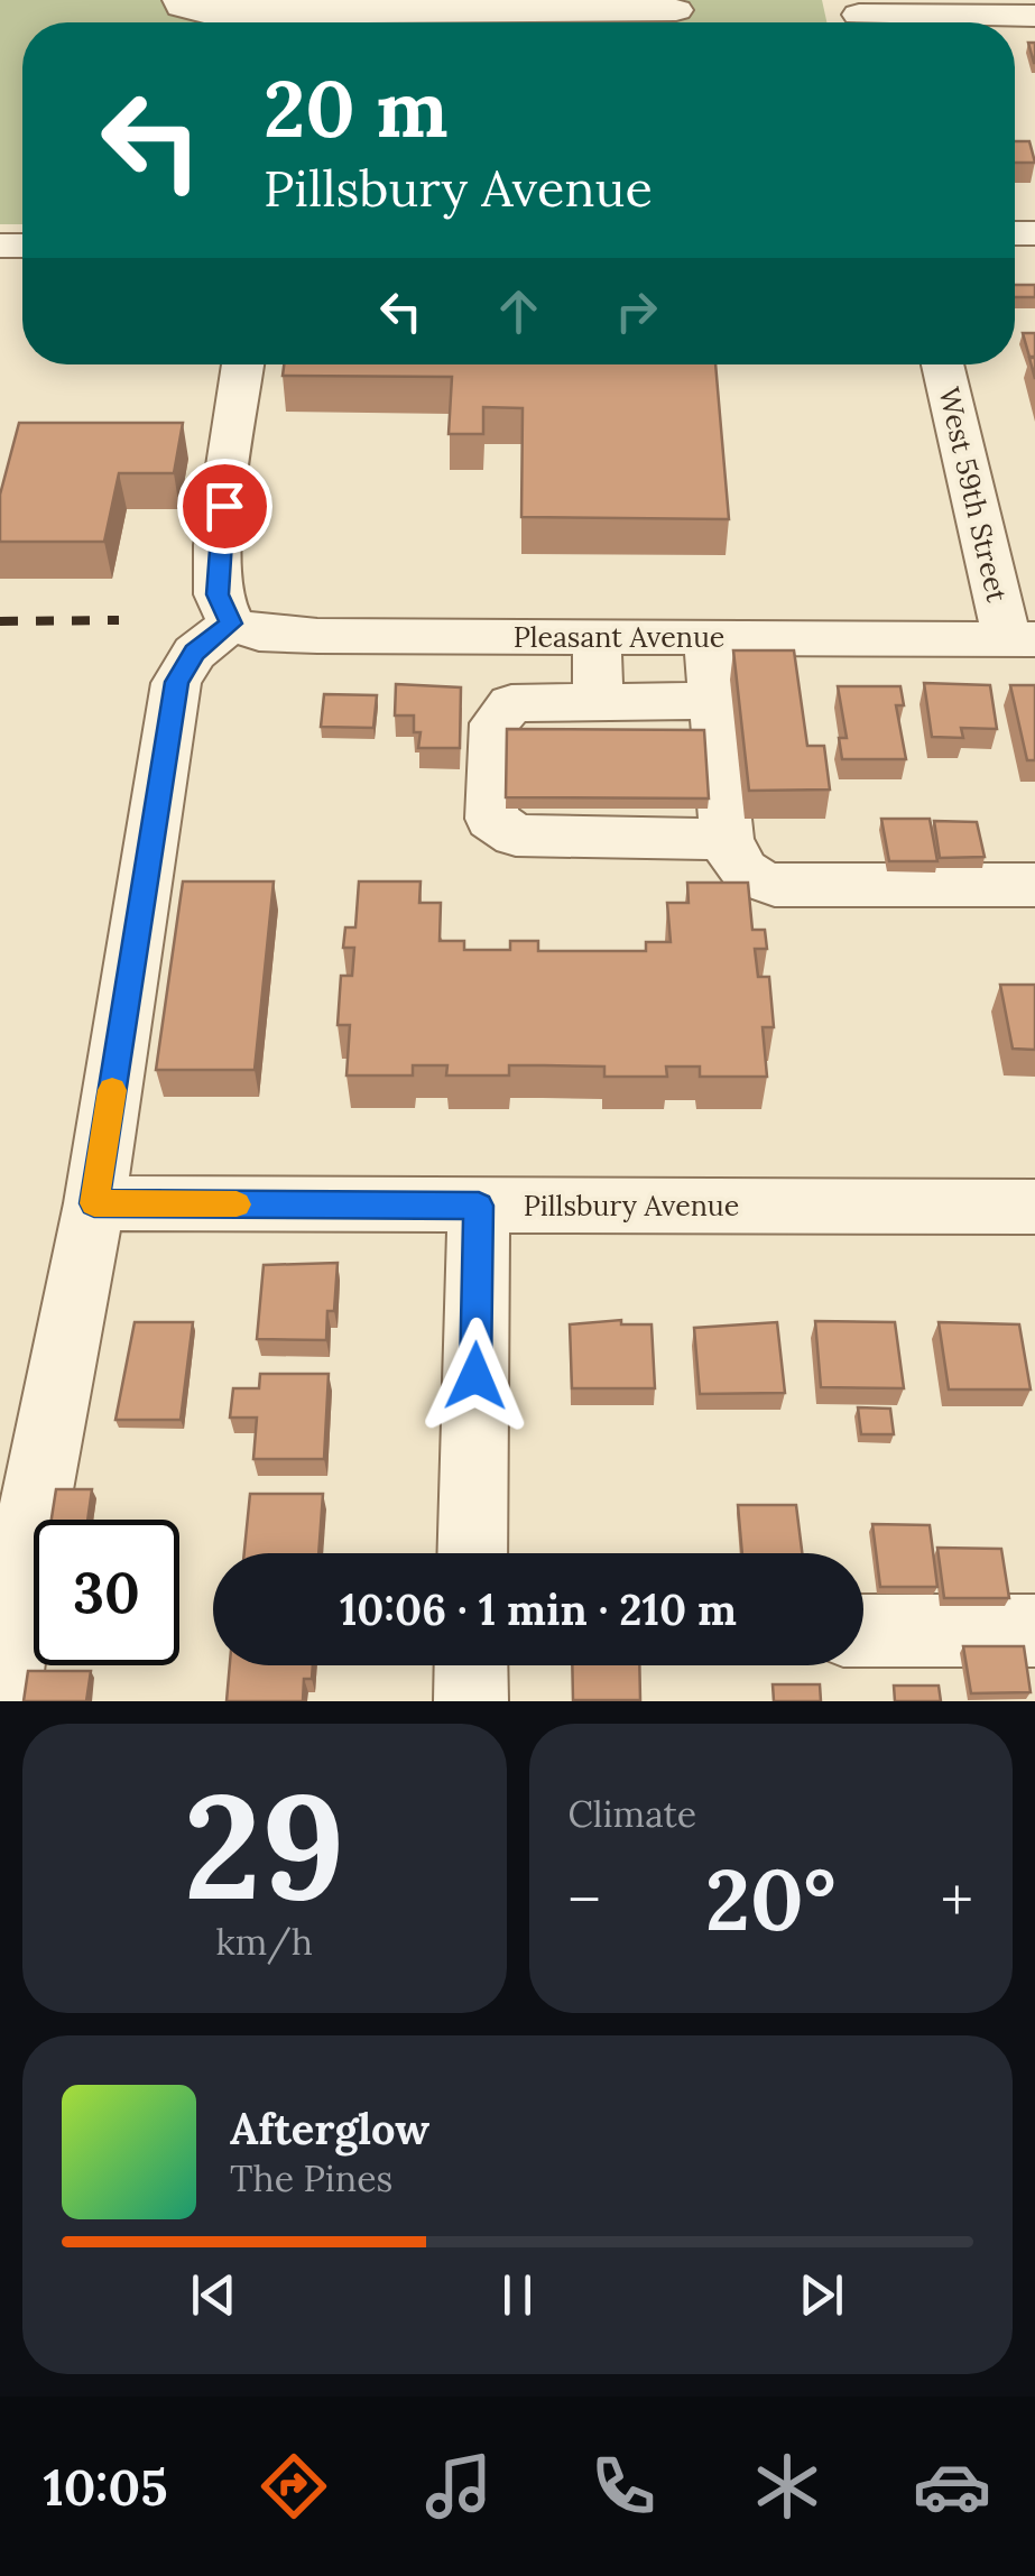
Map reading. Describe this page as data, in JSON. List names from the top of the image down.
{
  "streets": {
    "street": ["West 59th Street", "Pleasant Avenue", "Pillsbury Avenue"]
  },
  "crossings": [
    ["West 59th Street", "Pleasant Avenue"]
  ],
  "page": {
    "turn": ["20 m", "Pillsbury Avenue"],
    "limit": "30",
    "trip": "10:06 · 1 min · 210 m",
    "tile": [
      ["29", "km/h"],
      "Climate"
    ],
    "heat": ["−", "20°", "+"],
    "song": ["Afterglow", "The Pines"],
    "tabs": "10:05"
  }
}
